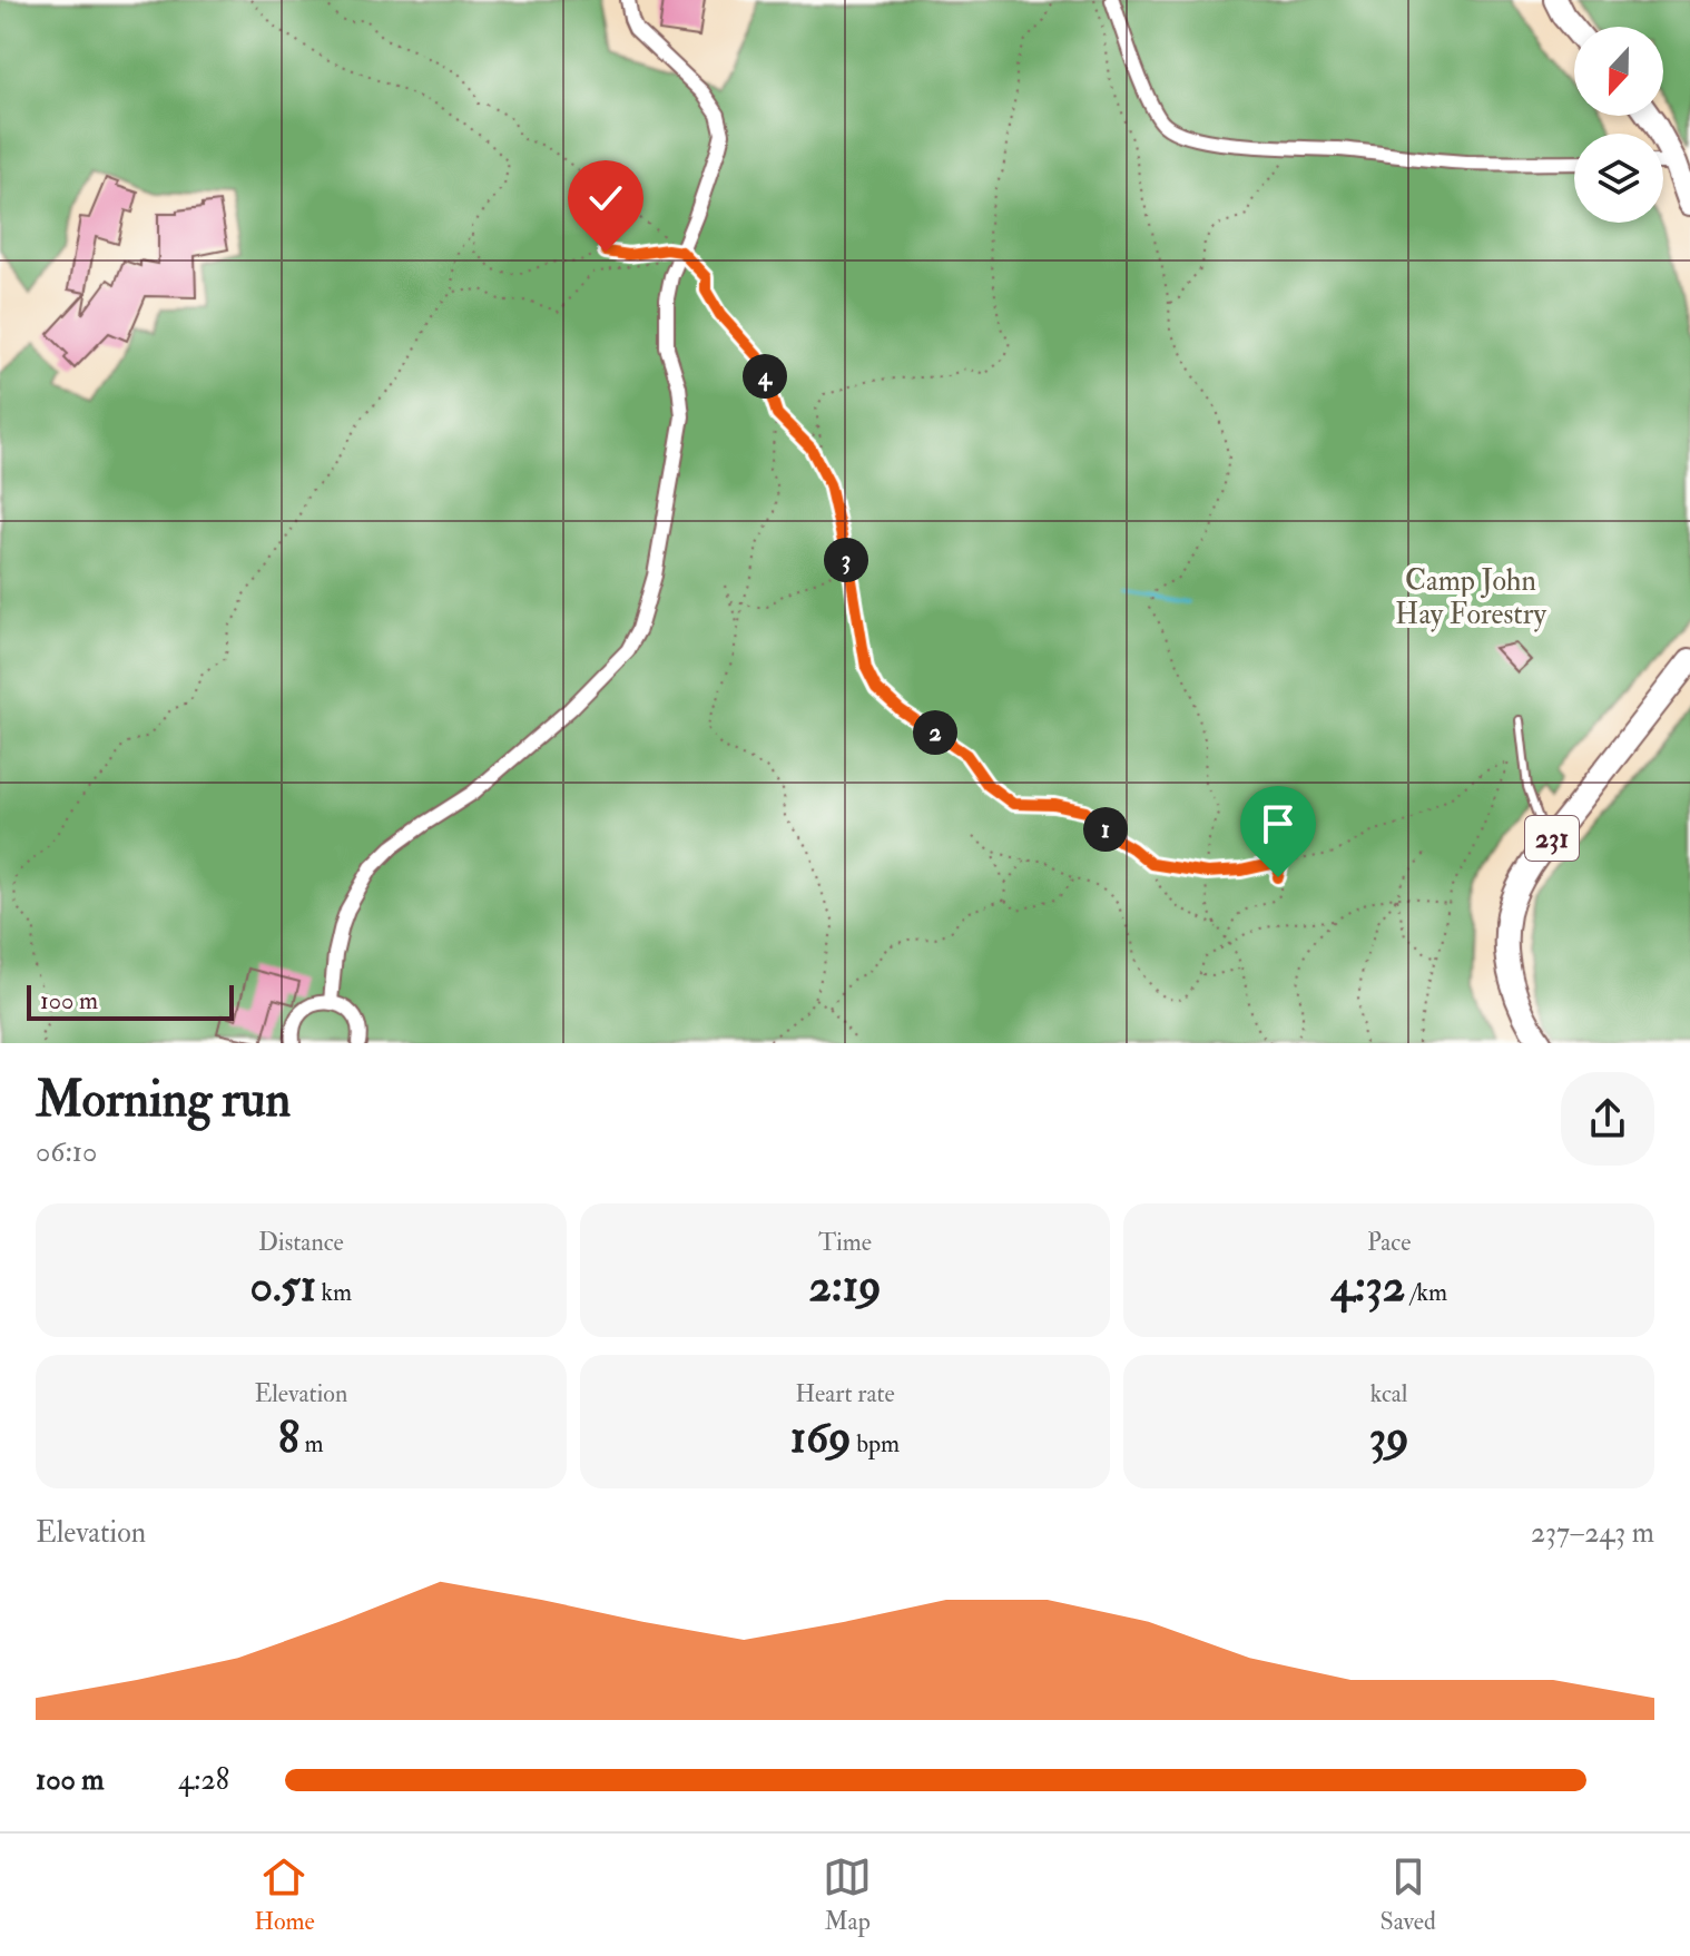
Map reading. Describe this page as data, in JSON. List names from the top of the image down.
{
  "streets": {
    "main road": ["231"]
  },
  "parks": ["Camp John Hay Forestry"],
  "scale_bar": "100 m",
  "north": "bottom",
  "page": {
    "pins": [
      "4",
      "3",
      "2",
      "1"
    ],
    "scale": "100 m",
    "heading": ["Morning run", "06:10"],
    "stats": [
      ["Distance", "0.51 km"],
      ["Time", "2:19"],
      ["Pace", "4:32 /km"],
      ["Elevation", "8 m"],
      ["Heart rate", "169 bpm"],
      ["kcal", "39"]
    ],
    "chart": ["Elevation", "237–243 m"],
    "list": [
      {
        "name": "100 m",
        "note": "4:28"
      }
    ],
    "tabs": ["Home", "Map", "Saved"]
  }
}
